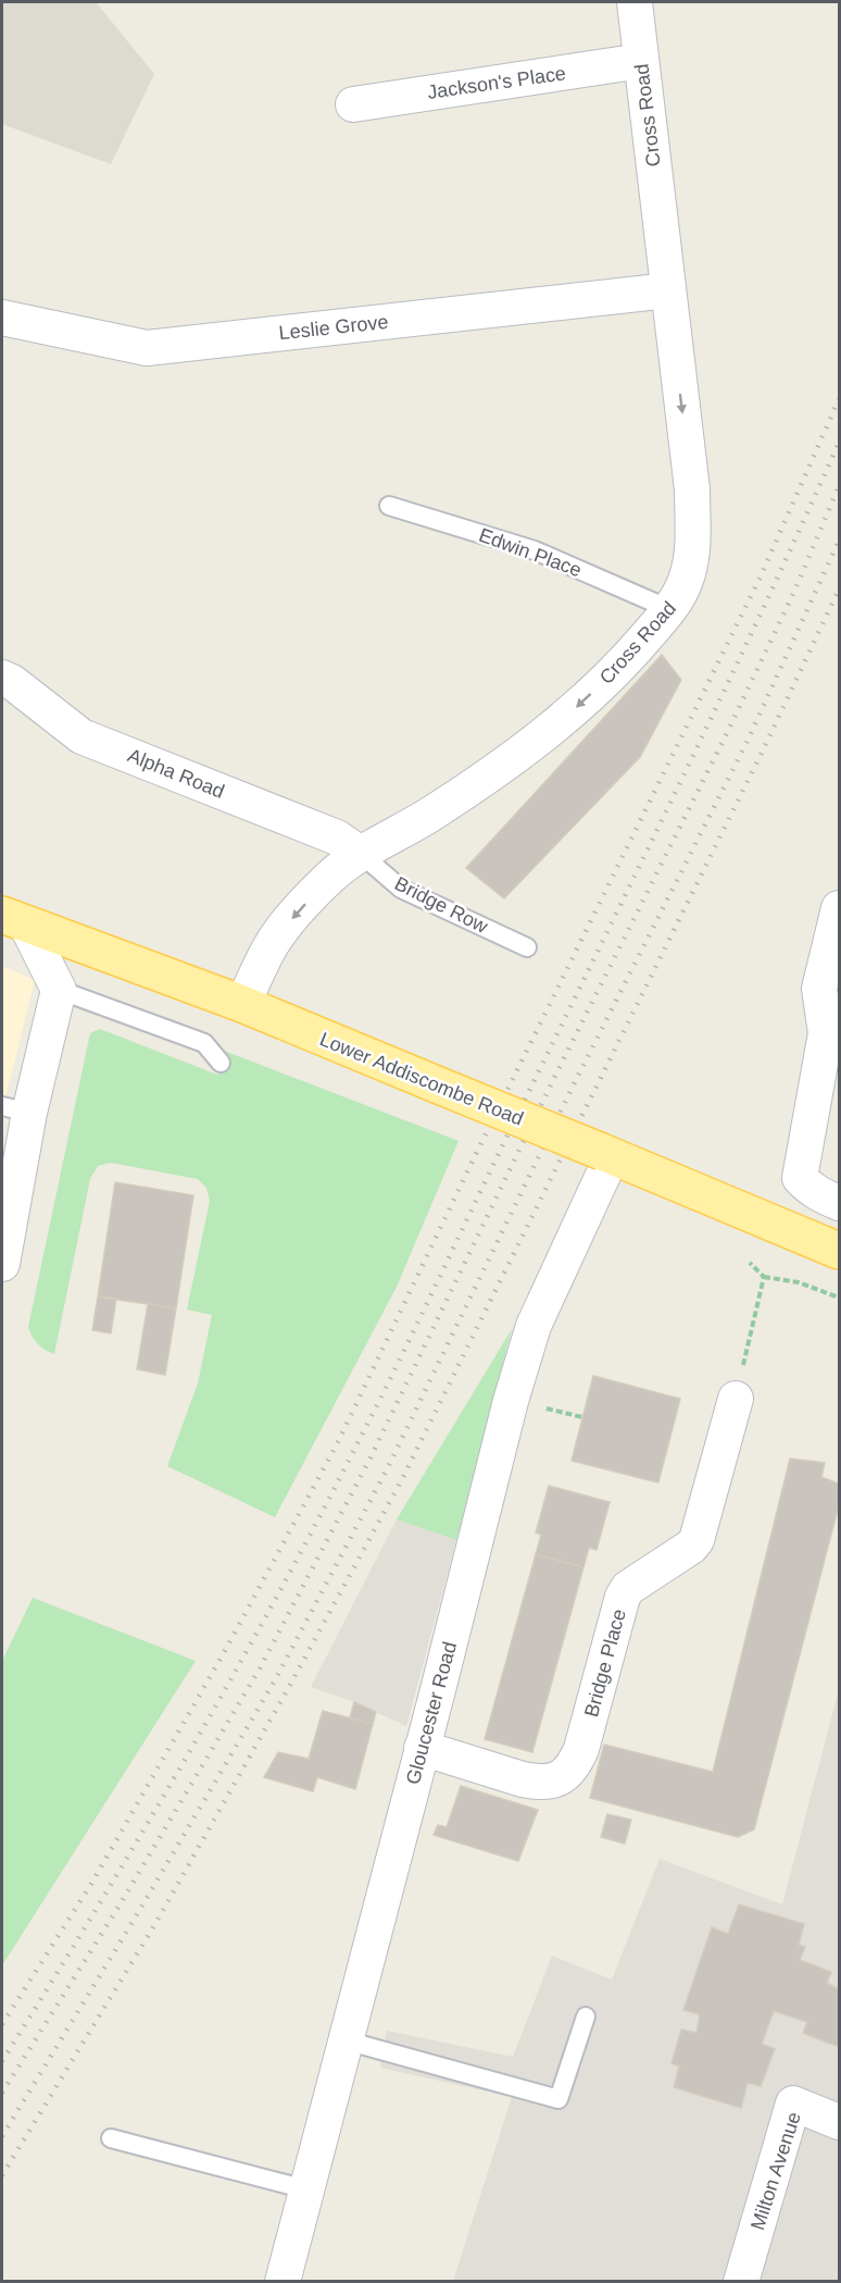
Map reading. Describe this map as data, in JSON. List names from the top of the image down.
{
  "streets": {
    "main road": ["Lower Addiscombe Road"],
    "street": [
      "Jackson's Place",
      "Cross Road",
      "Leslie Grove",
      "Alpha Road",
      "Bridge Place",
      "Gloucester Road",
      "Milton Avenue"
    ],
    "lane": ["Edwin Place", "Bridge Row"]
  },
  "crossings": [
    ["Jackson's Place", "Cross Road"],
    ["Cross Road", "Leslie Grove"],
    ["Cross Road", "Edwin Place"],
    ["Cross Road", "Alpha Road"],
    ["Cross Road", "Bridge Row"],
    ["Cross Road", "Lower Addiscombe Road"],
    ["Alpha Road", "Bridge Row"],
    ["Lower Addiscombe Road", "Gloucester Road"],
    ["Bridge Place", "Gloucester Road"]
  ],
  "one_way": ["Cross Road"]
}
